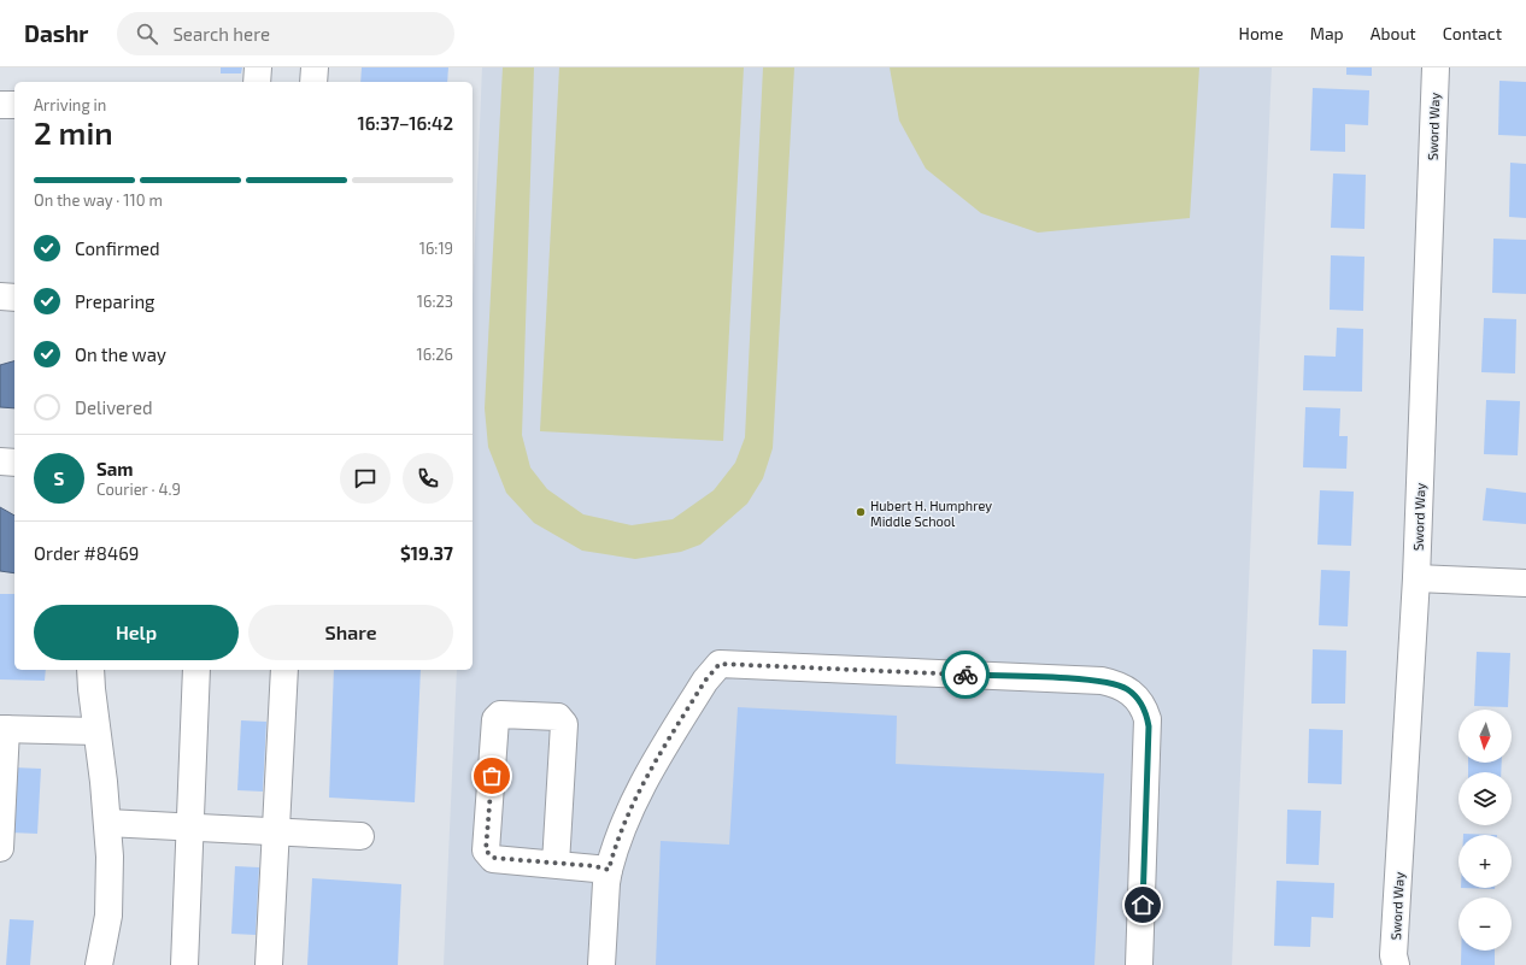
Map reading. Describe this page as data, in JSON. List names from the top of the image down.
{
  "streets": {
    "street": ["Sword Way"]
  },
  "places": ["Hubert H. Humphrey Middle School"],
  "north": "bottom",
  "page": {
    "header": "Dashr",
    "search": "Search here",
    "nav": [
      "Home",
      "Map",
      "About",
      "Contact"
    ],
    "heading": ["2 min", "Arriving in", "16:37–16:42"],
    "panel": [
      "Sam",
      "Courier · 4.9",
      "Order #8469",
      "$19.37"
    ],
    "bar": "On the way · 110 m",
    "list": [
      ["Confirmed", "16:19"],
      ["Preparing", "16:23"],
      ["On the way", "16:26"],
      "Delivered"
    ],
    "round": "S",
    "buttons": ["Help", "Share"],
    "map_buttons": ["+", "−"]
  }
}
